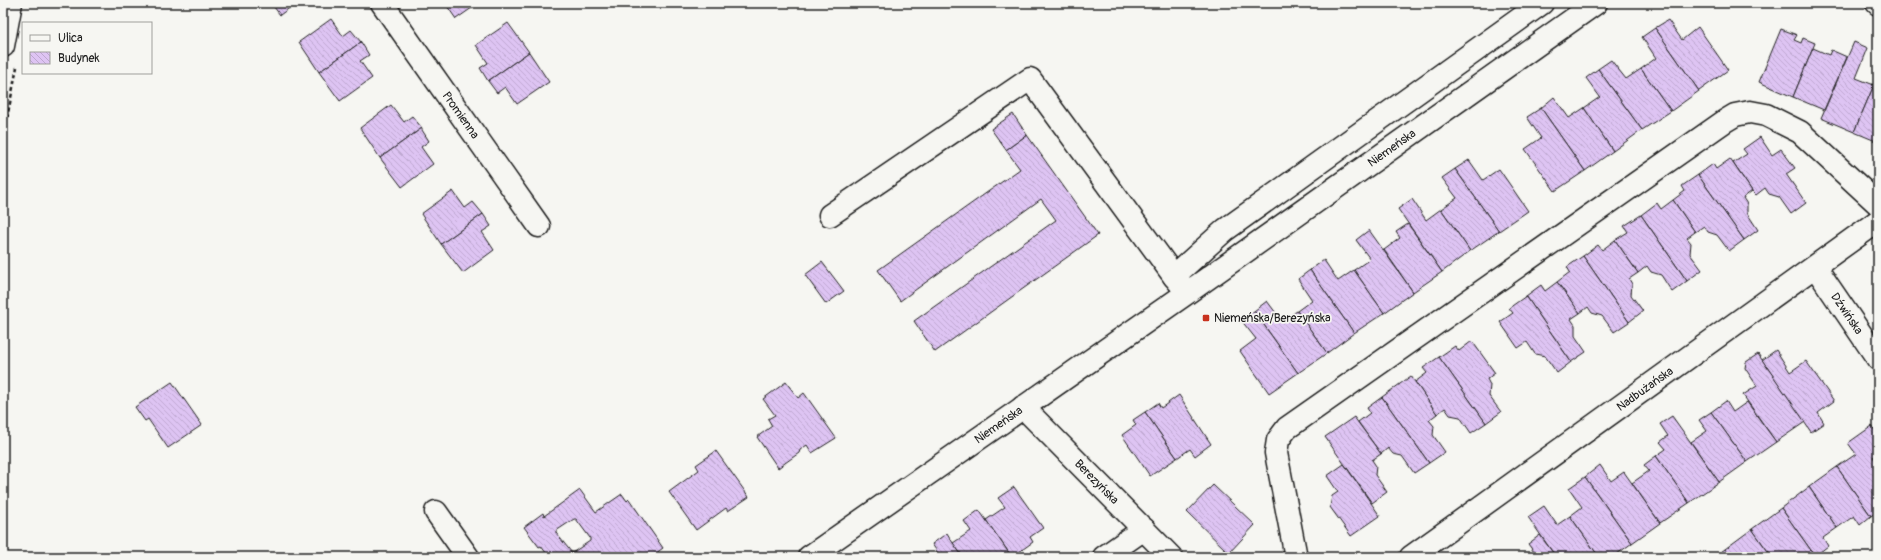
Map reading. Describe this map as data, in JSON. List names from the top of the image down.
{
  "streets": {
    "street": [
      "Promienna",
      "Niemeńska",
      "Dźwińska",
      "Nadbużańska",
      "Berezyńska"
    ]
  },
  "crossings": [
    ["Niemeńska", "Berezyńska"],
    ["Dźwińska", "Nadbużańska"]
  ],
  "places": {
    "transit": ["Niemeńska/Berezyńska"]
  },
  "legend": ["Ulica", "Budynek"]
}
